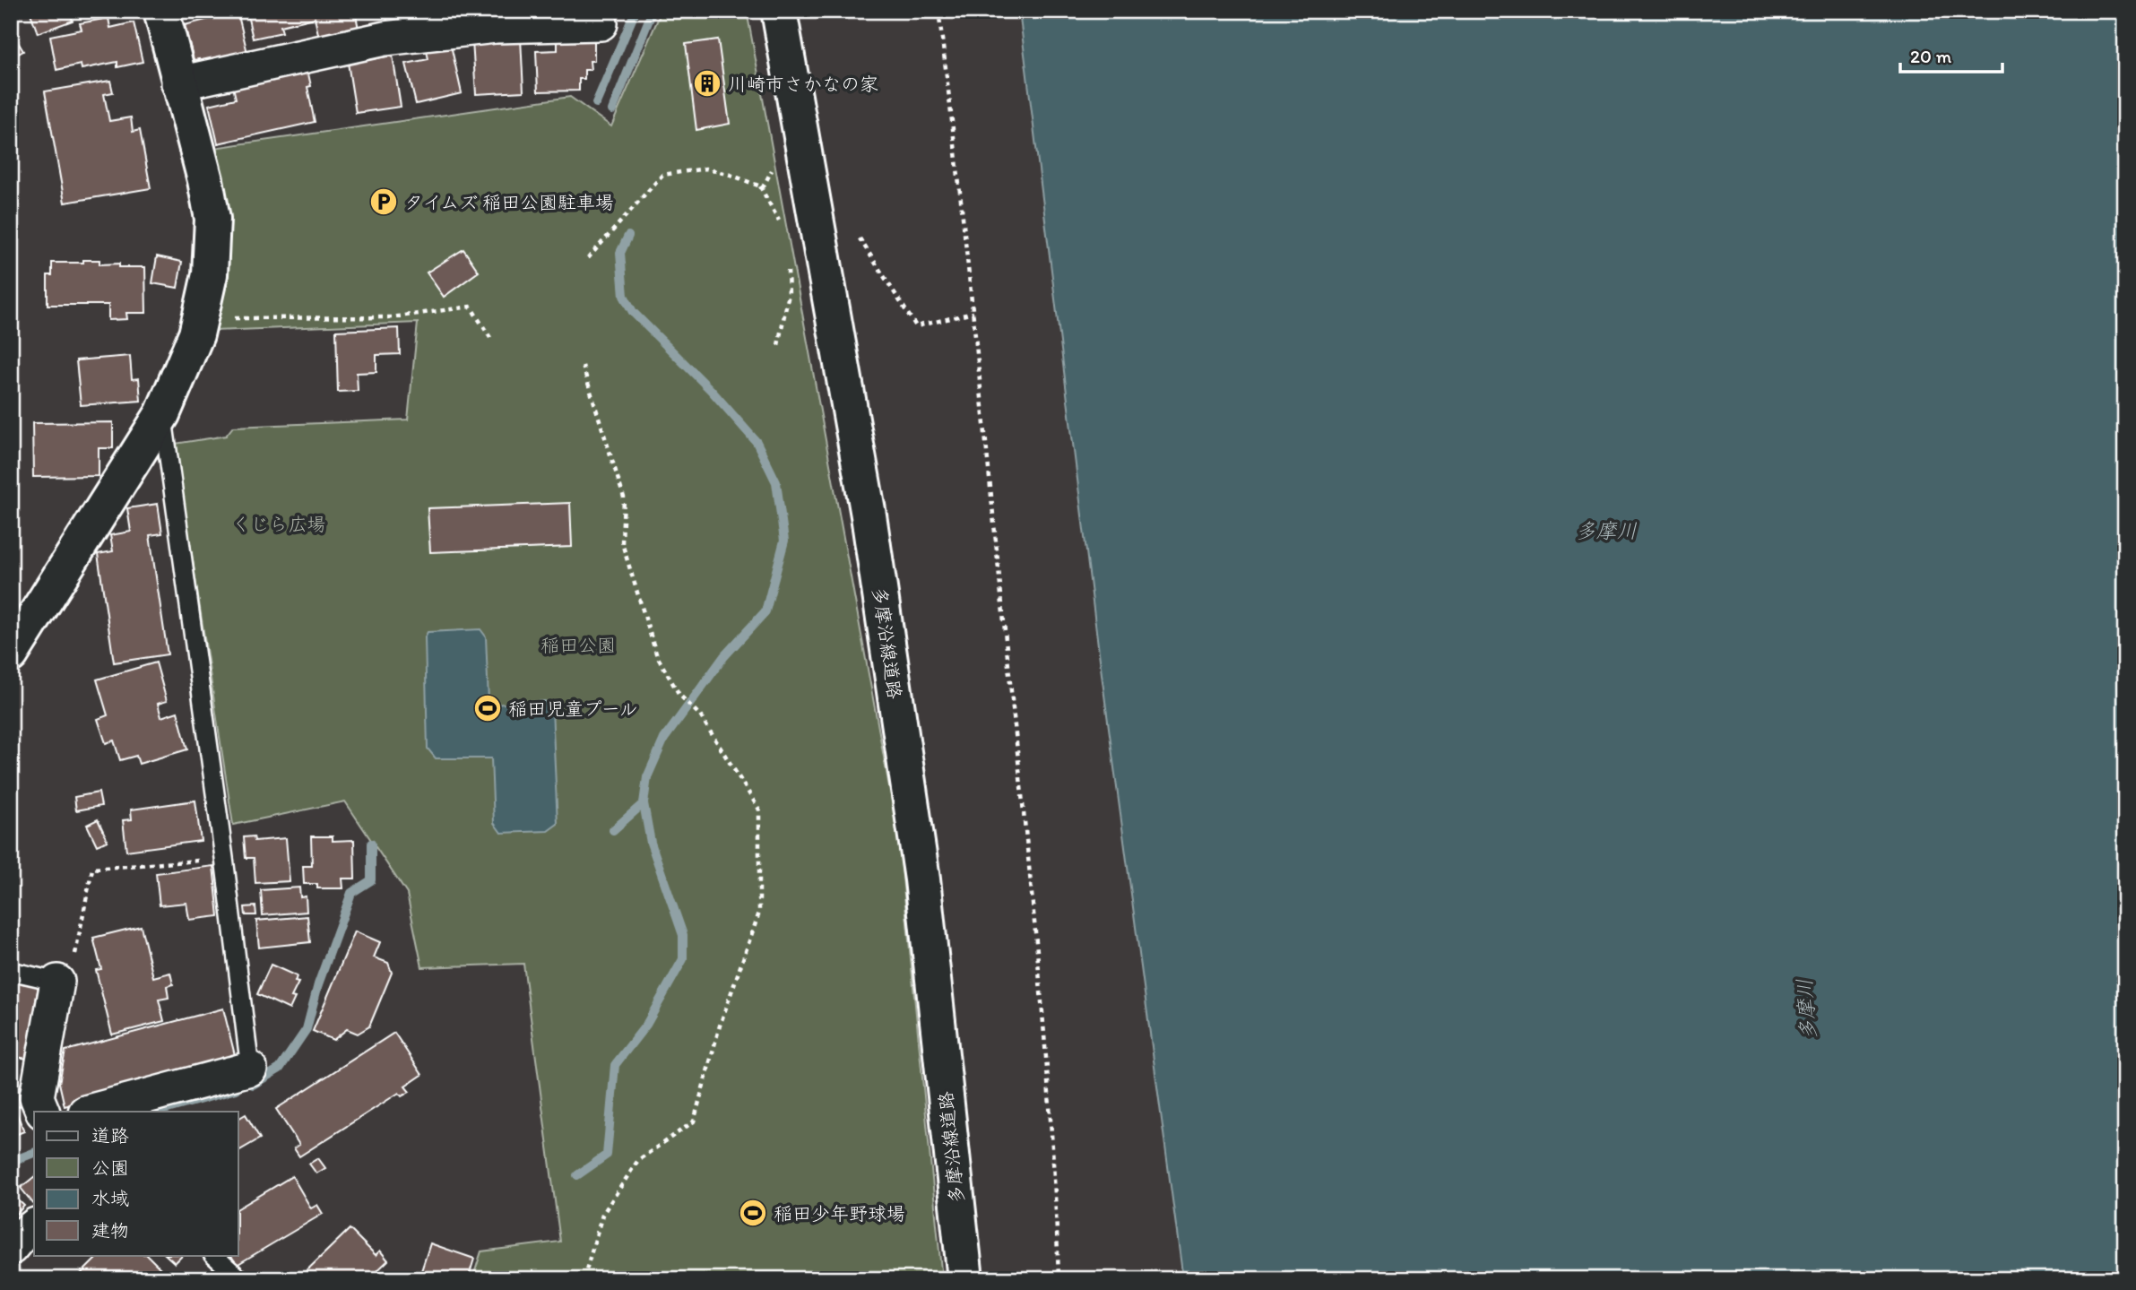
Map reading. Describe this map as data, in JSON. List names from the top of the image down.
{
  "streets": {
    "street": ["多摩沿線道路"]
  },
  "water": ["多摩川"],
  "parks": ["くじら広場", "稲田公園"],
  "places": {
    "building": ["川崎市さかなの家"],
    "parking": ["タイムズ 稲田公園駐車場"],
    "sports": ["稲田児童プール", "稲田少年野球場"]
  },
  "legend": [
    "道路",
    "公園",
    "水域",
    "建物"
  ],
  "scale_bar": "20 m"
}
